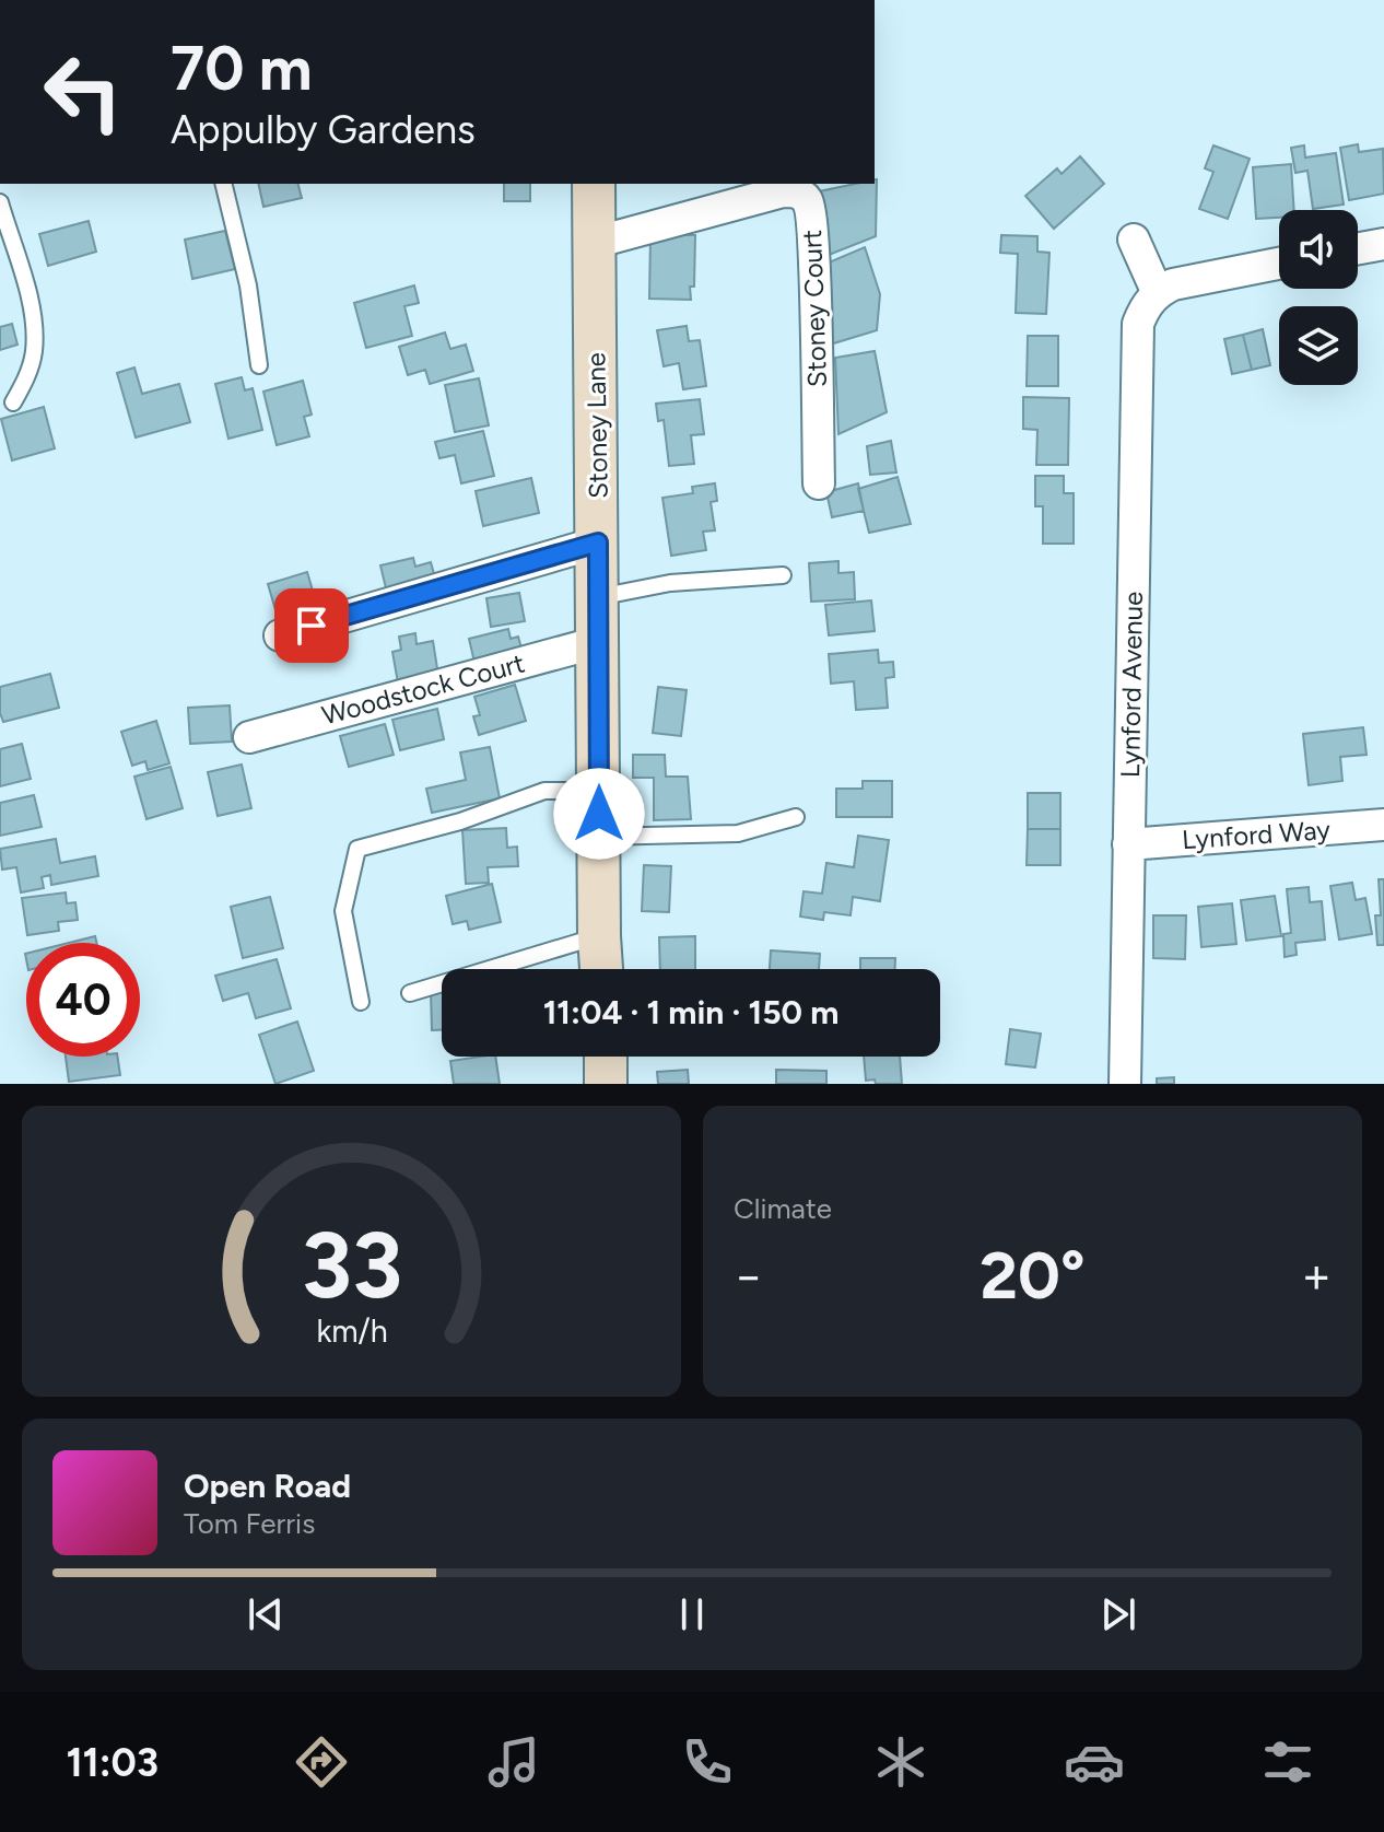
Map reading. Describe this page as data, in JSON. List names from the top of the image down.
{
  "streets": {
    "street": [
      "Stoney Court",
      "Stoney Lane",
      "Lynford Avenue",
      "Woodstock Court",
      "Lynford Way"
    ]
  },
  "crossings": [
    ["Stoney Court", "Stoney Lane"],
    ["Stoney Lane", "Woodstock Court"],
    ["Lynford Avenue", "Lynford Way"]
  ],
  "page": {
    "turn": ["70 m", "Appulby Gardens"],
    "limit": "40",
    "trip": "11:04 · 1 min · 150 m",
    "tile": "Climate",
    "heat": ["−", "20°", "+"],
    "song": ["Open Road", "Tom Ferris"],
    "tabs": "11:03",
    "gauge": ["33", "km/h"]
  }
}
